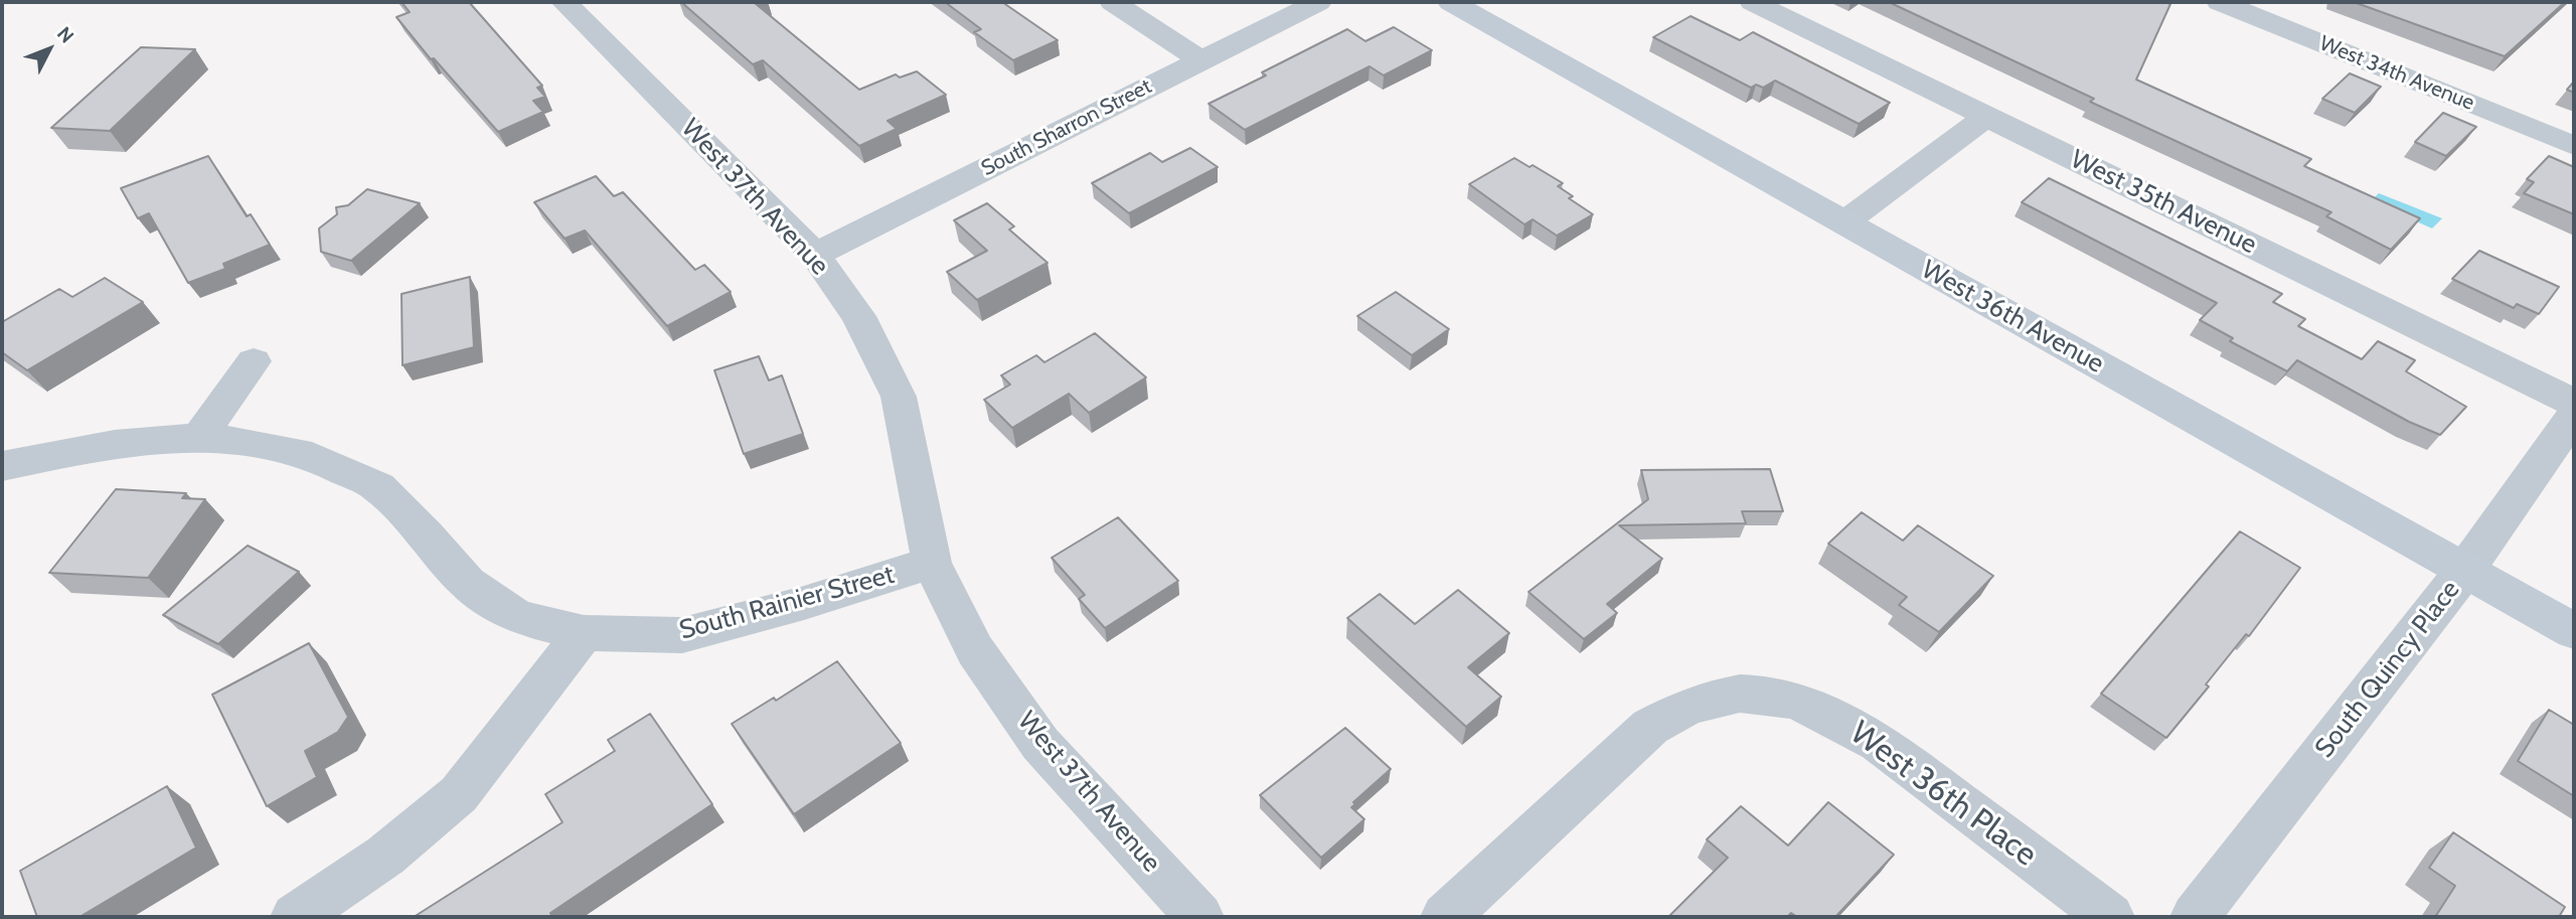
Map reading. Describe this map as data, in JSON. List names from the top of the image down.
{
  "streets": {
    "street": [
      "West 34th Avenue",
      "South Sharron Street",
      "West 37th Avenue",
      "West 35th Avenue",
      "West 36th Avenue",
      "South Rainier Street",
      "South Quincy Place",
      "West 36th Place"
    ]
  },
  "crossings": [
    ["South Sharron Street", "West 37th Avenue"],
    ["West 37th Avenue", "South Rainier Street"],
    ["West 36th Avenue", "South Quincy Place"]
  ],
  "north": "top right"
}
